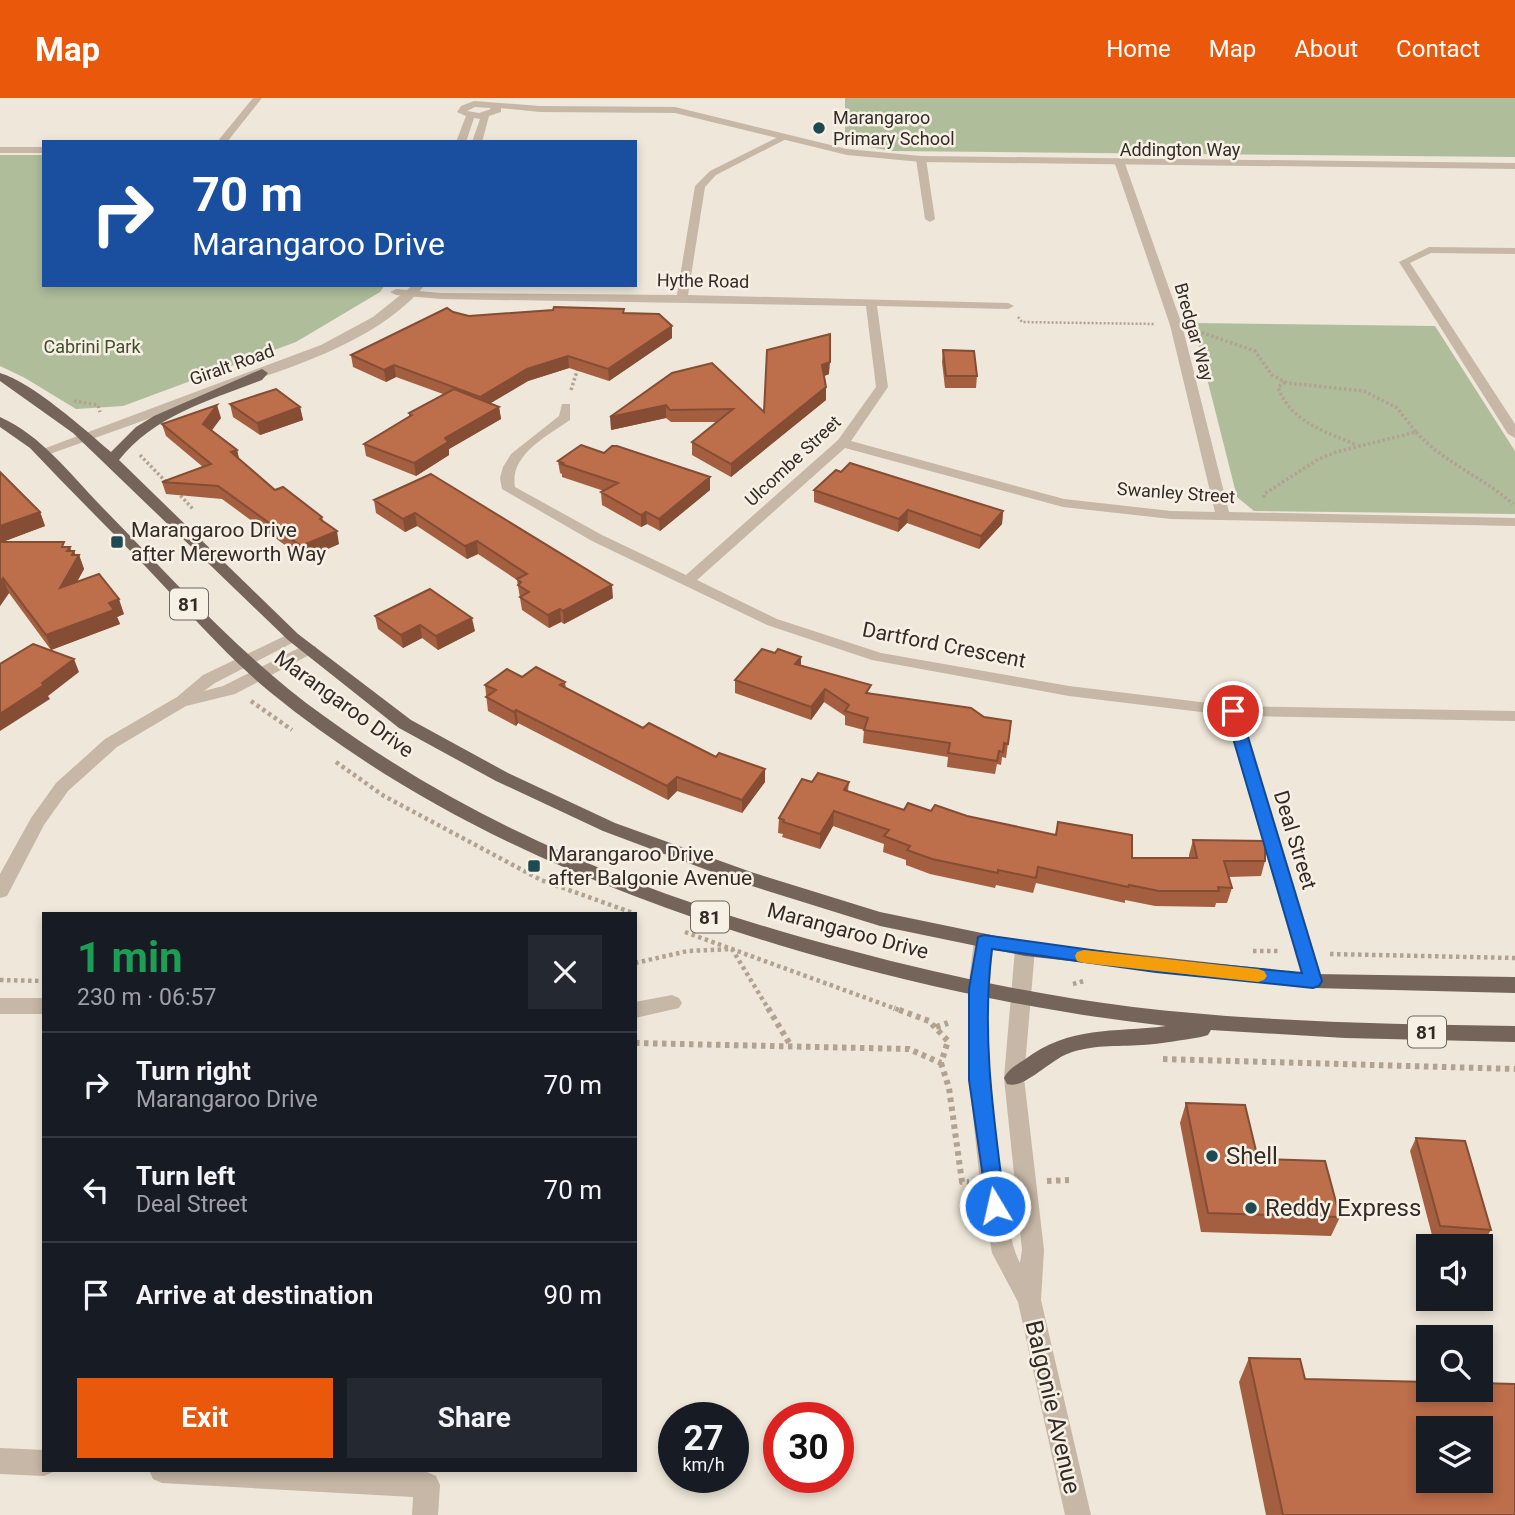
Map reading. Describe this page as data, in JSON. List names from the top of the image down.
{
  "streets": {
    "main road": ["81", "Marangaroo Drive"],
    "street": [
      "Addington Way",
      "Hythe Road",
      "Bredgar Way",
      "Giralt Road",
      "Ulcombe Street",
      "Swanley Street",
      "Dartford Crescent",
      "Deal Street",
      "Balgonie Avenue"
    ]
  },
  "crossings": [
    ["Addington Way", "Bredgar Way"],
    ["Hythe Road", "Giralt Road"],
    ["Hythe Road", "Ulcombe Street"],
    ["Bredgar Way", "Swanley Street"],
    ["Giralt Road", "Marangaroo Drive"],
    ["Ulcombe Street", "Swanley Street"],
    ["Ulcombe Street", "Dartford Crescent"],
    ["Dartford Crescent", "Deal Street"],
    ["Marangaroo Drive", "Deal Street"],
    ["Marangaroo Drive", "Balgonie Avenue"]
  ],
  "parks": ["Cabrini Park"],
  "places": {
    "other": ["Marangaroo Primary School", "Shell", "Reddy Express"],
    "transit": ["Marangaroo Drive after Mereworth Way", "Marangaroo Drive after Balgonie Avenue"]
  },
  "page": {
    "header": "Map",
    "nav": [
      "Home",
      "Map",
      "About",
      "Contact"
    ],
    "turn": ["70 m", "Marangaroo Drive"],
    "heading": ["1 min", "230 m · 06:57"],
    "list": [
      {
        "name": "Turn right",
        "note": "Marangaroo Drive",
        "value": "70 m"
      },
      {
        "name": "Turn left",
        "note": "Deal Street",
        "value": "70 m"
      },
      {
        "name": "Arrive at destination",
        "value": "90 m"
      }
    ],
    "buttons": ["Exit", "Share"],
    "speed": "27 km/h",
    "limit": "30"
  }
}
